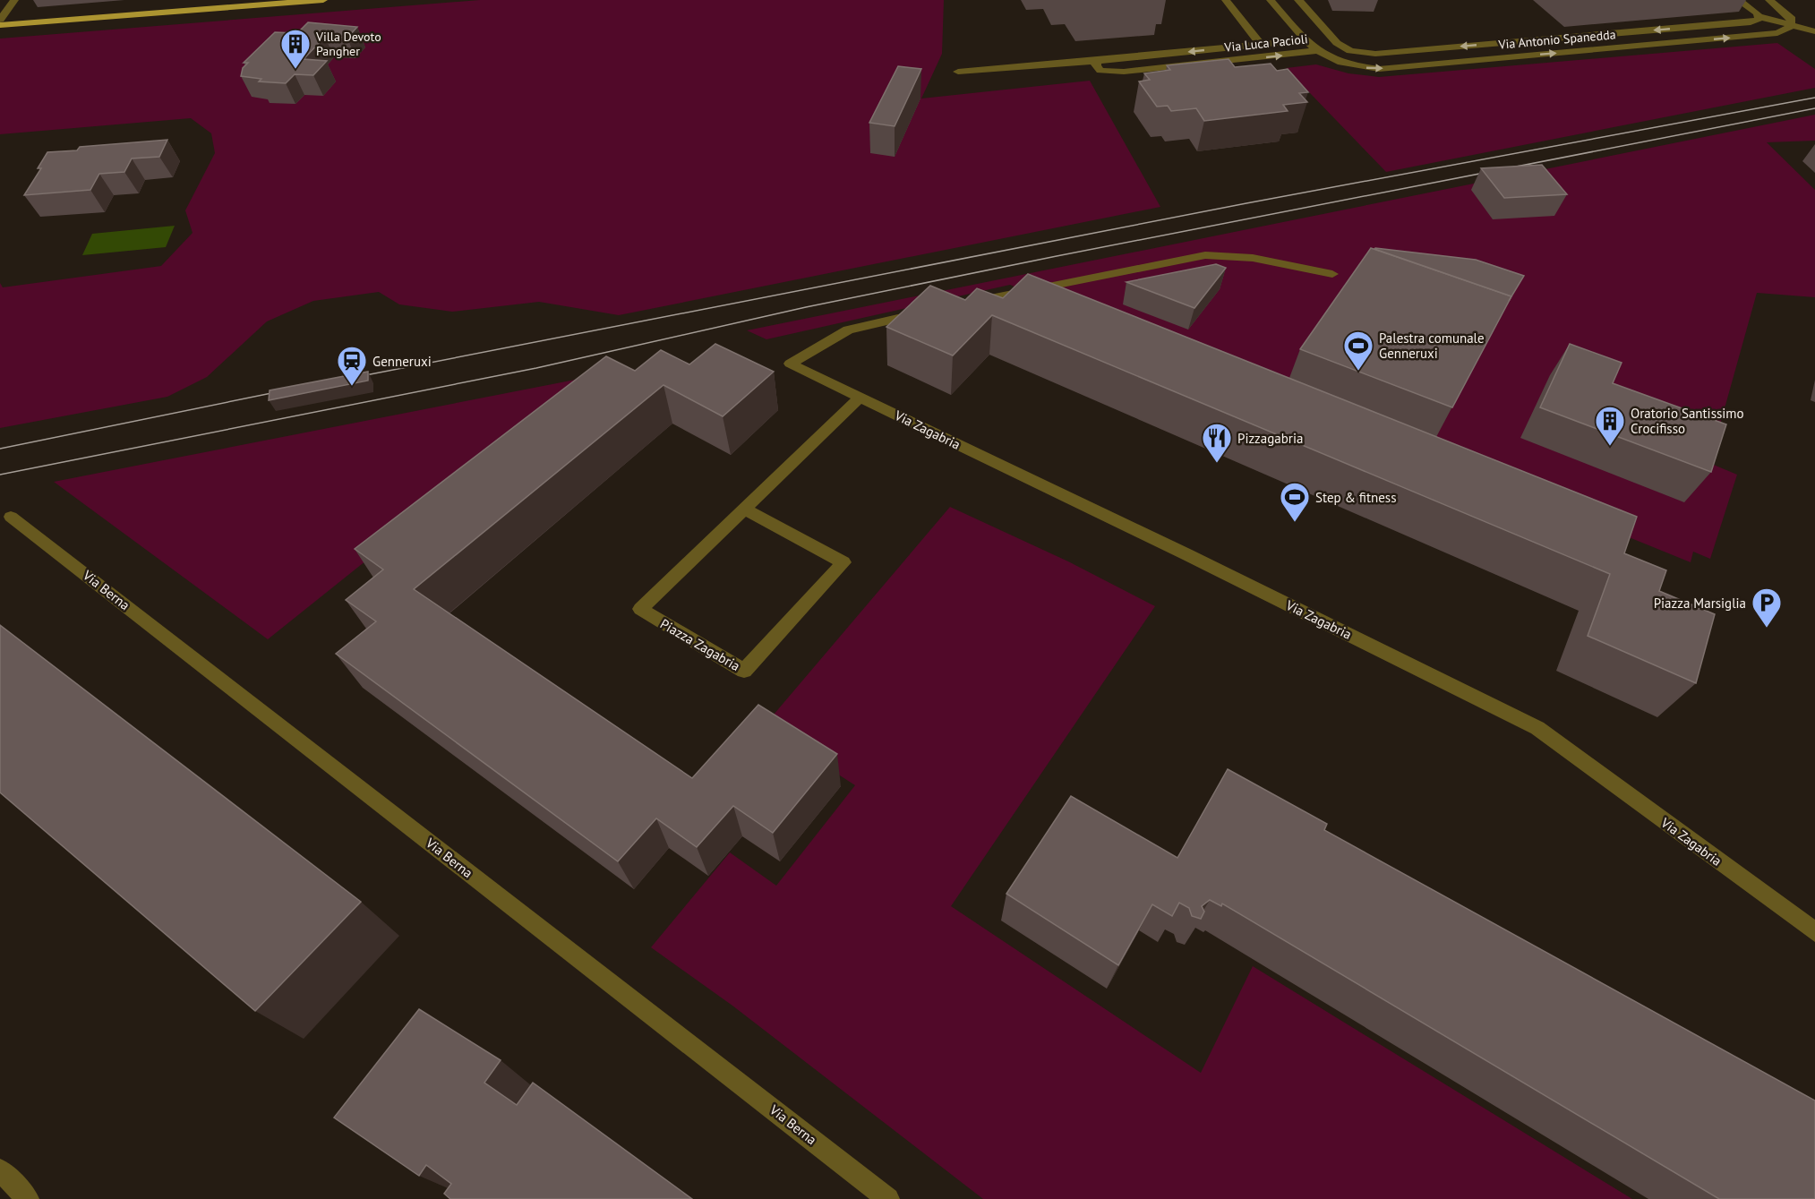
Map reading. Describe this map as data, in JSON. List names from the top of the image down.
{
  "streets": {
    "street": [
      "Via Antonio Spanedda",
      "Via Luca Pacioli",
      "Via Zagabria",
      "Via Berna",
      "Piazza Zagabria"
    ]
  },
  "crossings": [
    ["Via Antonio Spanedda", "Via Luca Pacioli"],
    ["Via Zagabria", "Piazza Zagabria"]
  ],
  "places": {
    "building": ["Villa Devoto Pangher", "Oratorio Santissimo Crocifisso"],
    "sports": ["Palestra comunale Genneruxi", "Step & fitness"],
    "station": ["Genneruxi"],
    "restaurant": ["Pizzagabria"],
    "parking": ["Piazza Marsiglia"]
  }
}
